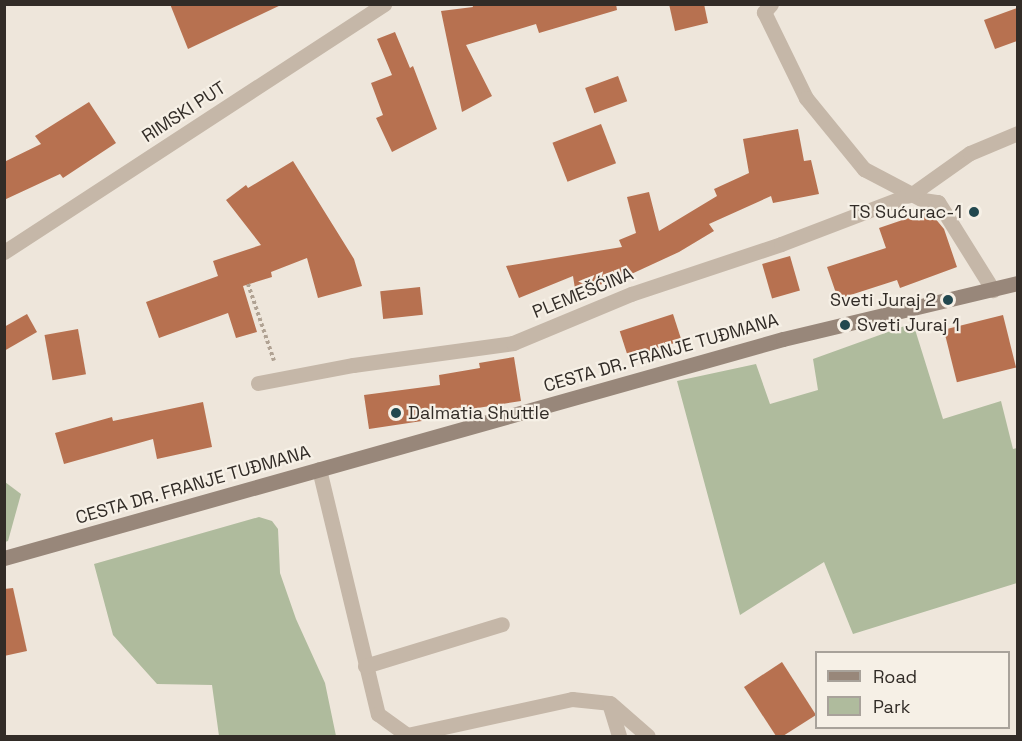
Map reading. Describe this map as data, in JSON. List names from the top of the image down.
{
  "streets": {
    "main road": ["CESTA DR. FRANJE TUĐMANA"],
    "street": ["RIMSKI PUT", "PLEMEŠĆINA"]
  },
  "places": [
    "TS Sućurac-1",
    "Sveti Juraj 2",
    "Sveti Juraj 1",
    "Dalmatia Shuttle"
  ],
  "legend": ["Road", "Park"]
}
